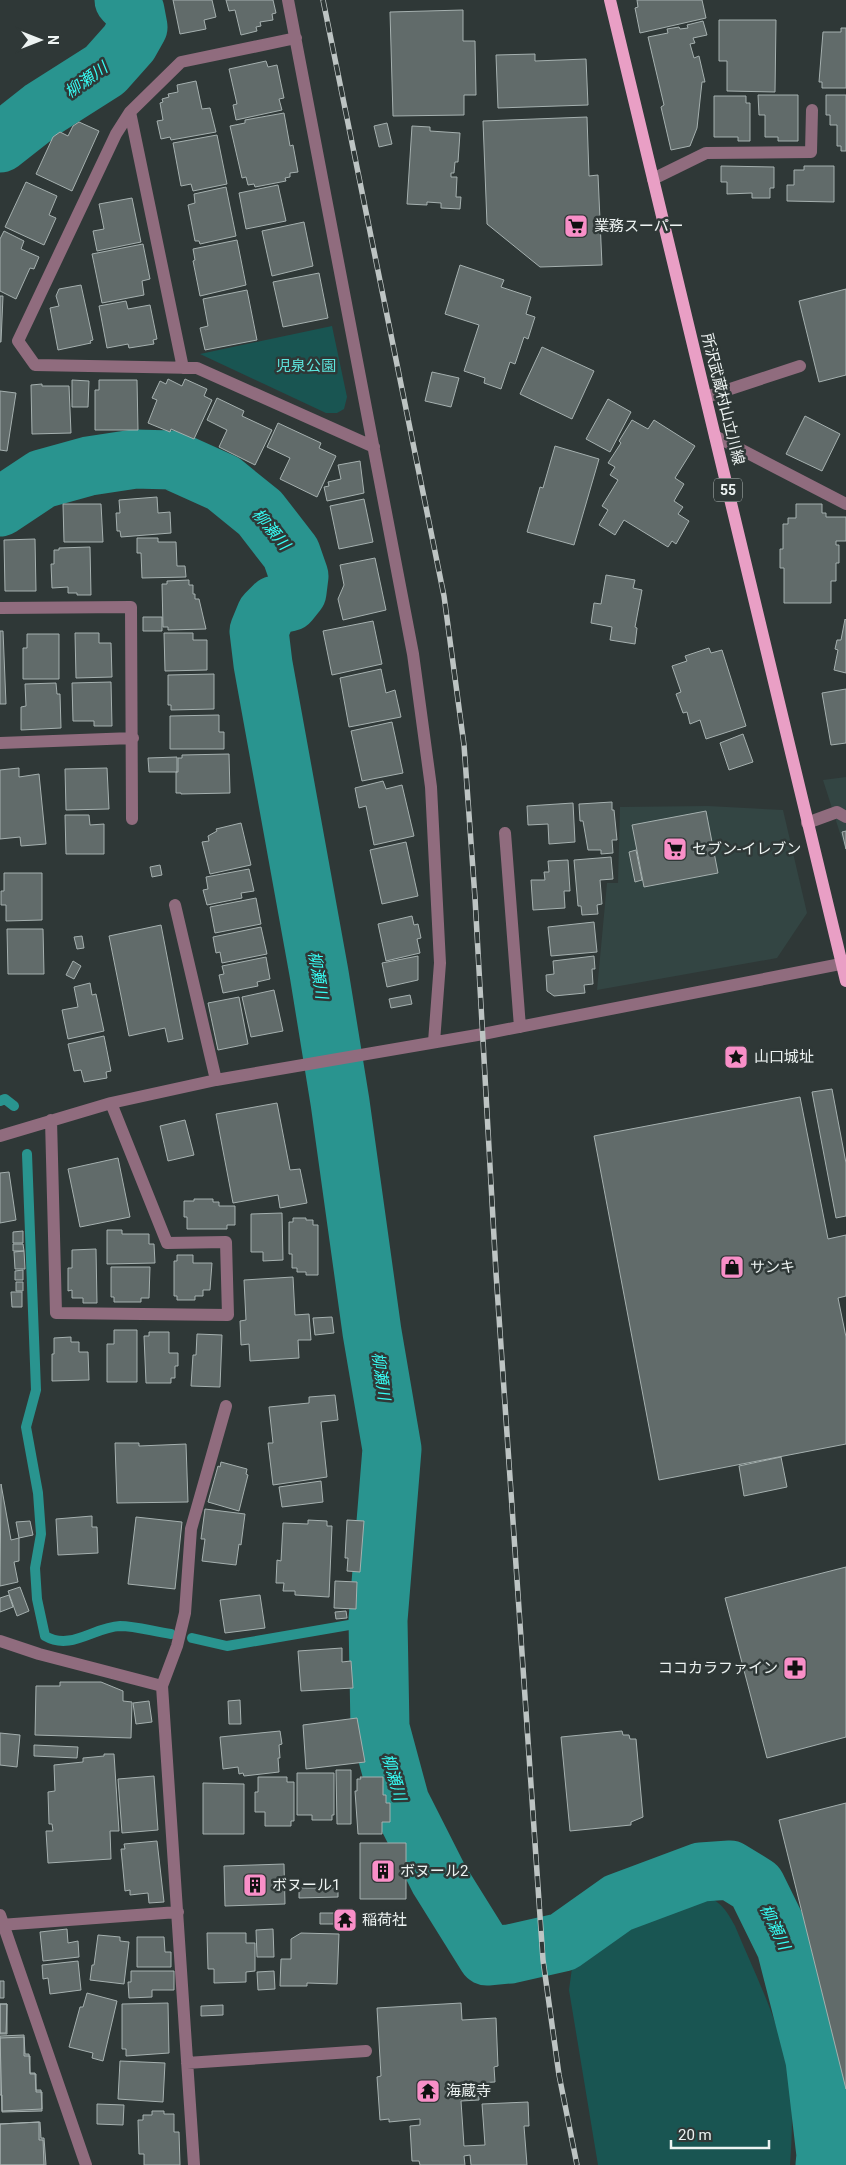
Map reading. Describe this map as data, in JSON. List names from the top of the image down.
{
  "streets": {
    "main road": ["所沢武蔵村山立川線", "55"]
  },
  "water": ["柳瀬川"],
  "parks": ["児泉公園"],
  "places": {
    "supermarket": ["業務スーパー", "セブン-イレブン"],
    "place": ["山口城址"],
    "shop": ["サンキ"],
    "pharmacy": ["ココカラファイン"],
    "building": ["ボヌール2", "ボヌール1"],
    "temple": ["稲荷社", "海蔵寺"]
  },
  "scale_bar": "20 m",
  "north": "right"
}
